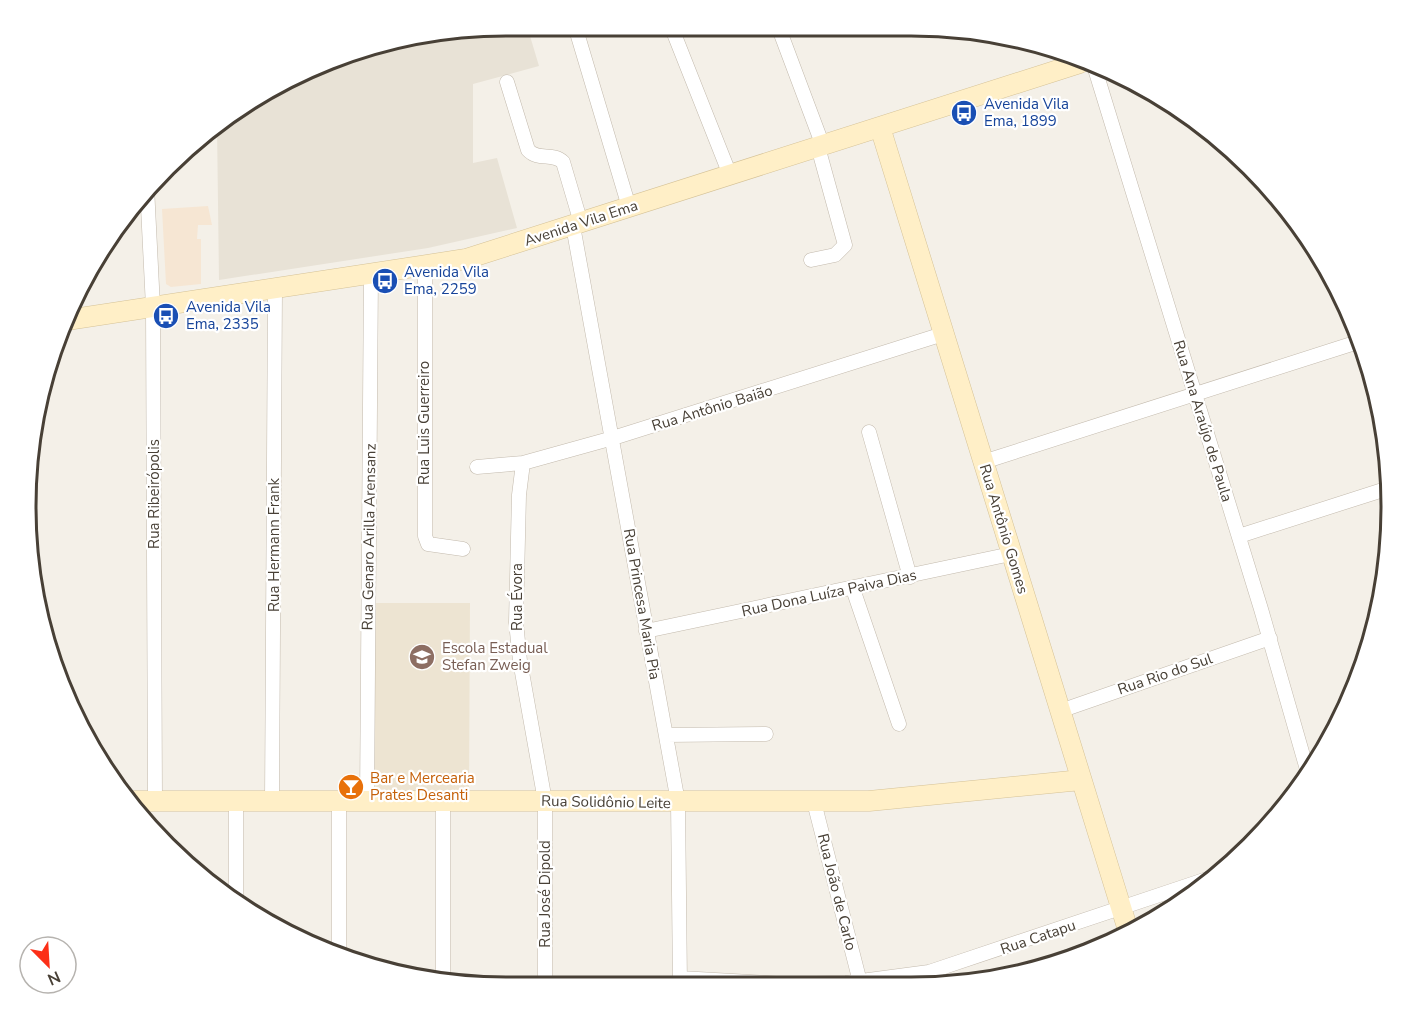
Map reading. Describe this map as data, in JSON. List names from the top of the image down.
{
  "streets": {
    "main road": ["Avenida Vila Ema", "Rua Antônio Gomes", "Rua Solidônio Leite"],
    "street": [
      "Rua Antônio Baião",
      "Rua Ana Araújo de Paula",
      "Rua Luis Guerreiro",
      "Rua Ribeirópolis",
      "Rua Genaro Arilla Arensanz",
      "Rua Hermann Frank",
      "Rua Dona Luíza Paiva Dias",
      "Rua Évora",
      "Rua Princesa Maria Pia",
      "Rua Rio do Sul",
      "Rua João de Carlo",
      "Rua José Dipold",
      "Rua Catapu"
    ]
  },
  "crossings": [
    ["Avenida Vila Ema", "Rua Luis Guerreiro"],
    ["Avenida Vila Ema", "Rua Ribeirópolis"],
    ["Avenida Vila Ema", "Rua Antônio Gomes"],
    ["Avenida Vila Ema", "Rua Genaro Arilla Arensanz"],
    ["Avenida Vila Ema", "Rua Hermann Frank"],
    ["Avenida Vila Ema", "Rua Princesa Maria Pia"],
    ["Rua Antônio Baião", "Rua Antônio Gomes"],
    ["Rua Antônio Baião", "Rua Évora"],
    ["Rua Antônio Baião", "Rua Princesa Maria Pia"],
    ["Rua Ana Araújo de Paula", "Rua Rio do Sul"],
    ["Rua Ribeirópolis", "Rua Solidônio Leite"],
    ["Rua Antônio Gomes", "Rua Dona Luíza Paiva Dias"],
    ["Rua Antônio Gomes", "Rua Rio do Sul"],
    ["Rua Antônio Gomes", "Rua Solidônio Leite"],
    ["Rua Antônio Gomes", "Rua Catapu"],
    ["Rua Genaro Arilla Arensanz", "Rua Solidônio Leite"],
    ["Rua Hermann Frank", "Rua Solidônio Leite"],
    ["Rua Dona Luíza Paiva Dias", "Rua Princesa Maria Pia"],
    ["Rua Évora", "Rua Solidônio Leite"],
    ["Rua Évora", "Rua José Dipold"],
    ["Rua Princesa Maria Pia", "Rua Solidônio Leite"],
    ["Rua Solidônio Leite", "Rua João de Carlo"],
    ["Rua Solidônio Leite", "Rua José Dipold"]
  ],
  "places": {
    "bus stop": ["Avenida Vila Ema, 1899", "Avenida Vila Ema, 2259", "Avenida Vila Ema, 2335"],
    "school or university": ["Escola Estadual Stefan Zweig"],
    "bar": ["Bar e Mercearia Prates Desanti"]
  },
  "north": "bottom right"
}
